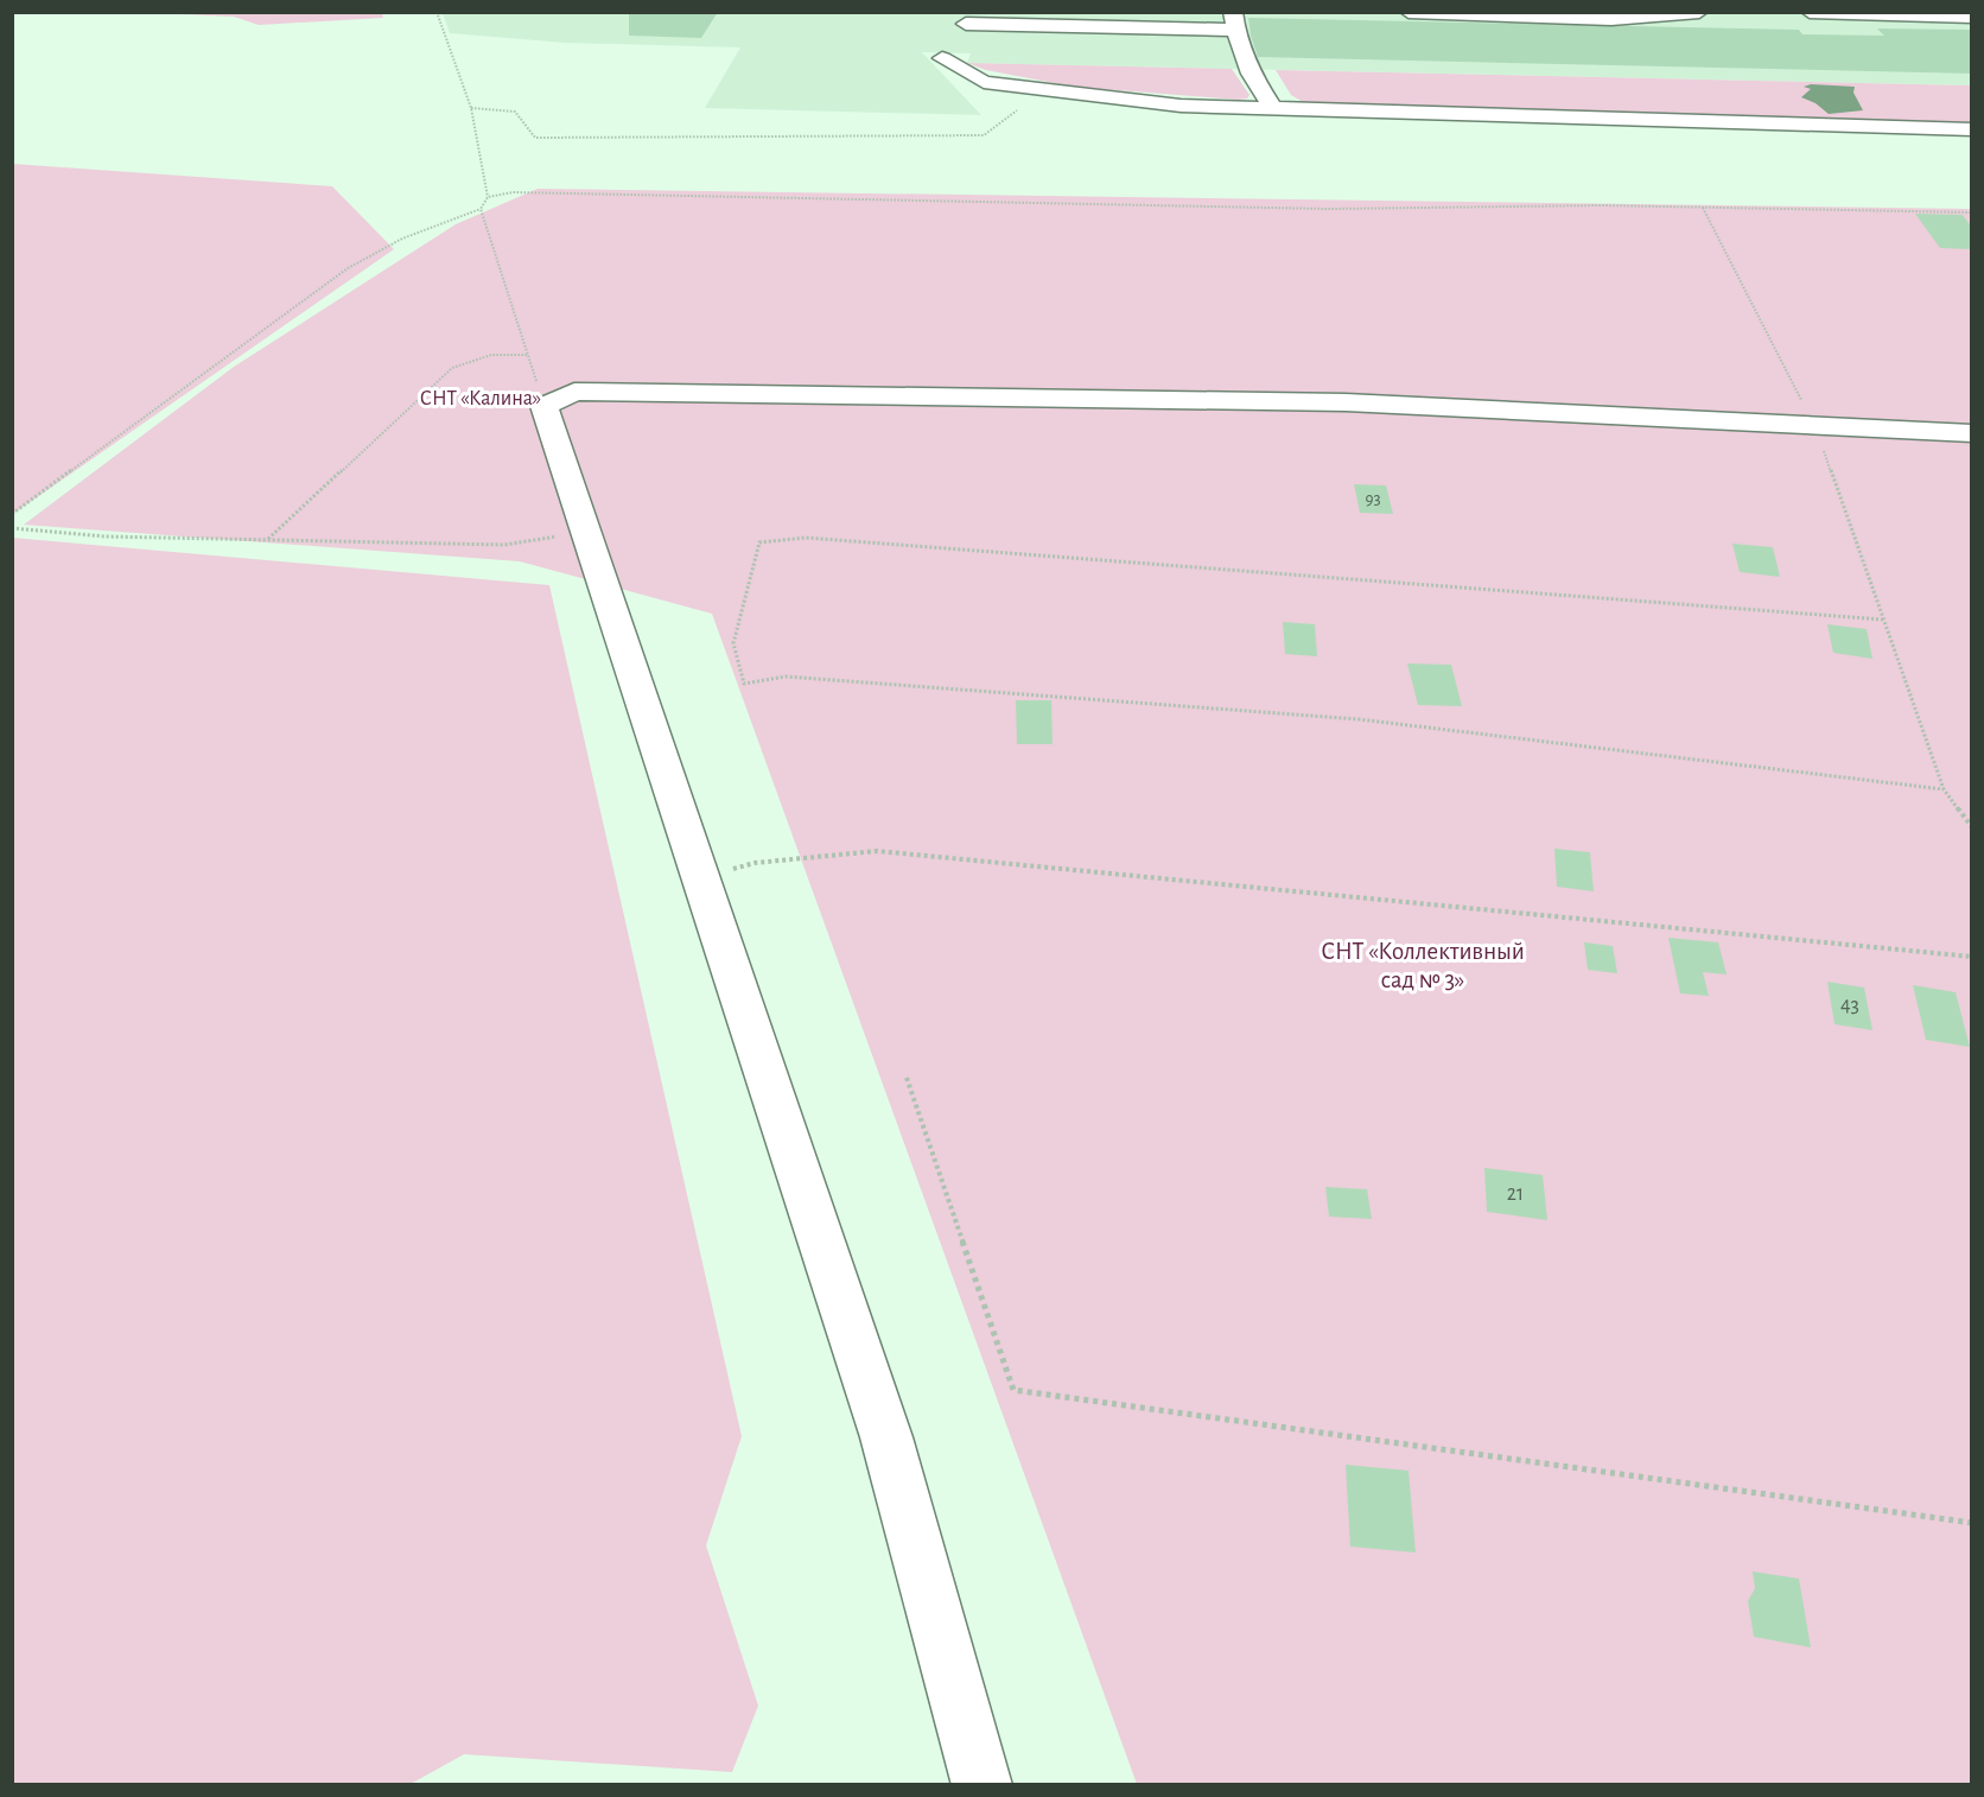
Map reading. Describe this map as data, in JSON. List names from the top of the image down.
{
  "parks": ["СНТ «Калина»", "СНТ «Коллективный сад № 3»"],
  "house_numbers": ["93", "43", "21"]
}
